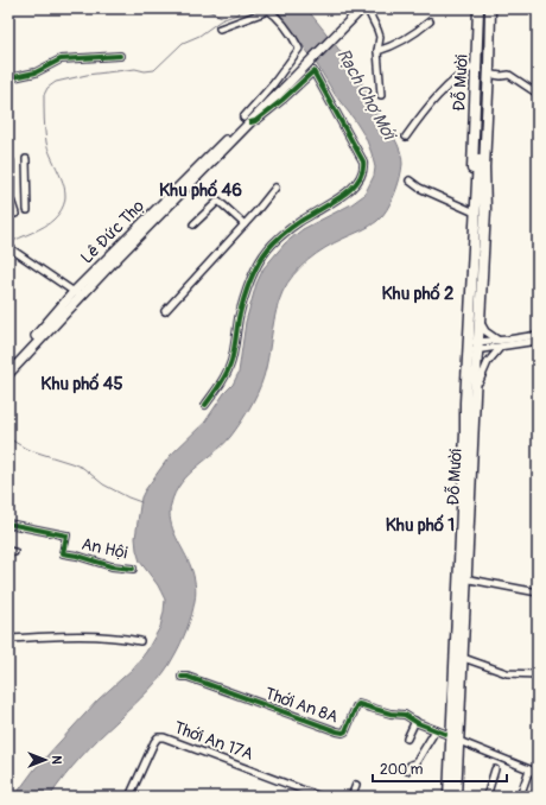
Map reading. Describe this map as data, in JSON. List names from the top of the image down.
{
  "streets": {
    "highway": ["Đỗ Mười"],
    "main road": ["Lê Đức Thọ"],
    "street": ["An Hội", "Thới An 8A", "Thới An 17A"]
  },
  "crossings": [
    ["Đỗ Mười", "Thới An 8A"]
  ],
  "districts": [
    "Khu phố 46",
    "Khu phố 2",
    "Khu phố 45",
    "Khu phố 1"
  ],
  "water": ["Rạch Chợ Mới"],
  "scale_bar": "200 m",
  "north": "right"
}
